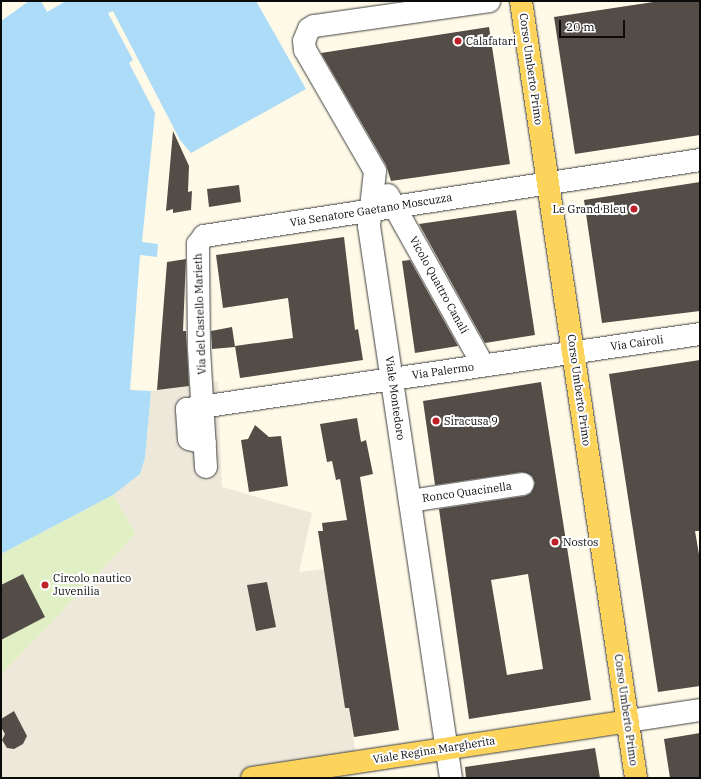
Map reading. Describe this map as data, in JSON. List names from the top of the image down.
{
  "streets": {
    "main road": ["Corso Umberto Primo", "Viale Regina Margherita"],
    "street": [
      "Via Senatore Gaetano Moscuzza",
      "Vicolo Quattro Canali",
      "Via del Castello Marieth",
      "Via Cairoli",
      "Via Palermo",
      "Viale Montedoro",
      "Ronco Quacinella"
    ]
  },
  "crossings": [
    ["Corso Umberto Primo", "Via Senatore Gaetano Moscuzza"],
    ["Corso Umberto Primo", "Via Cairoli"],
    ["Corso Umberto Primo", "Via Palermo"],
    ["Corso Umberto Primo", "Viale Regina Margherita"],
    ["Via Senatore Gaetano Moscuzza", "Vicolo Quattro Canali"],
    ["Via Senatore Gaetano Moscuzza", "Via del Castello Marieth"],
    ["Via Senatore Gaetano Moscuzza", "Viale Montedoro"],
    ["Vicolo Quattro Canali", "Via Palermo"],
    ["Vicolo Quattro Canali", "Viale Montedoro"],
    ["Via del Castello Marieth", "Via Palermo"],
    ["Via Cairoli", "Via Palermo"],
    ["Via Palermo", "Viale Montedoro"],
    ["Viale Montedoro", "Ronco Quacinella"],
    ["Viale Montedoro", "Viale Regina Margherita"]
  ],
  "places": [
    "Calafatari",
    "Le Grand Bleu",
    "Siracusa 9",
    "Nostos",
    "Circolo nautico Juvenilia"
  ],
  "scale_bar": "20 m"
}
